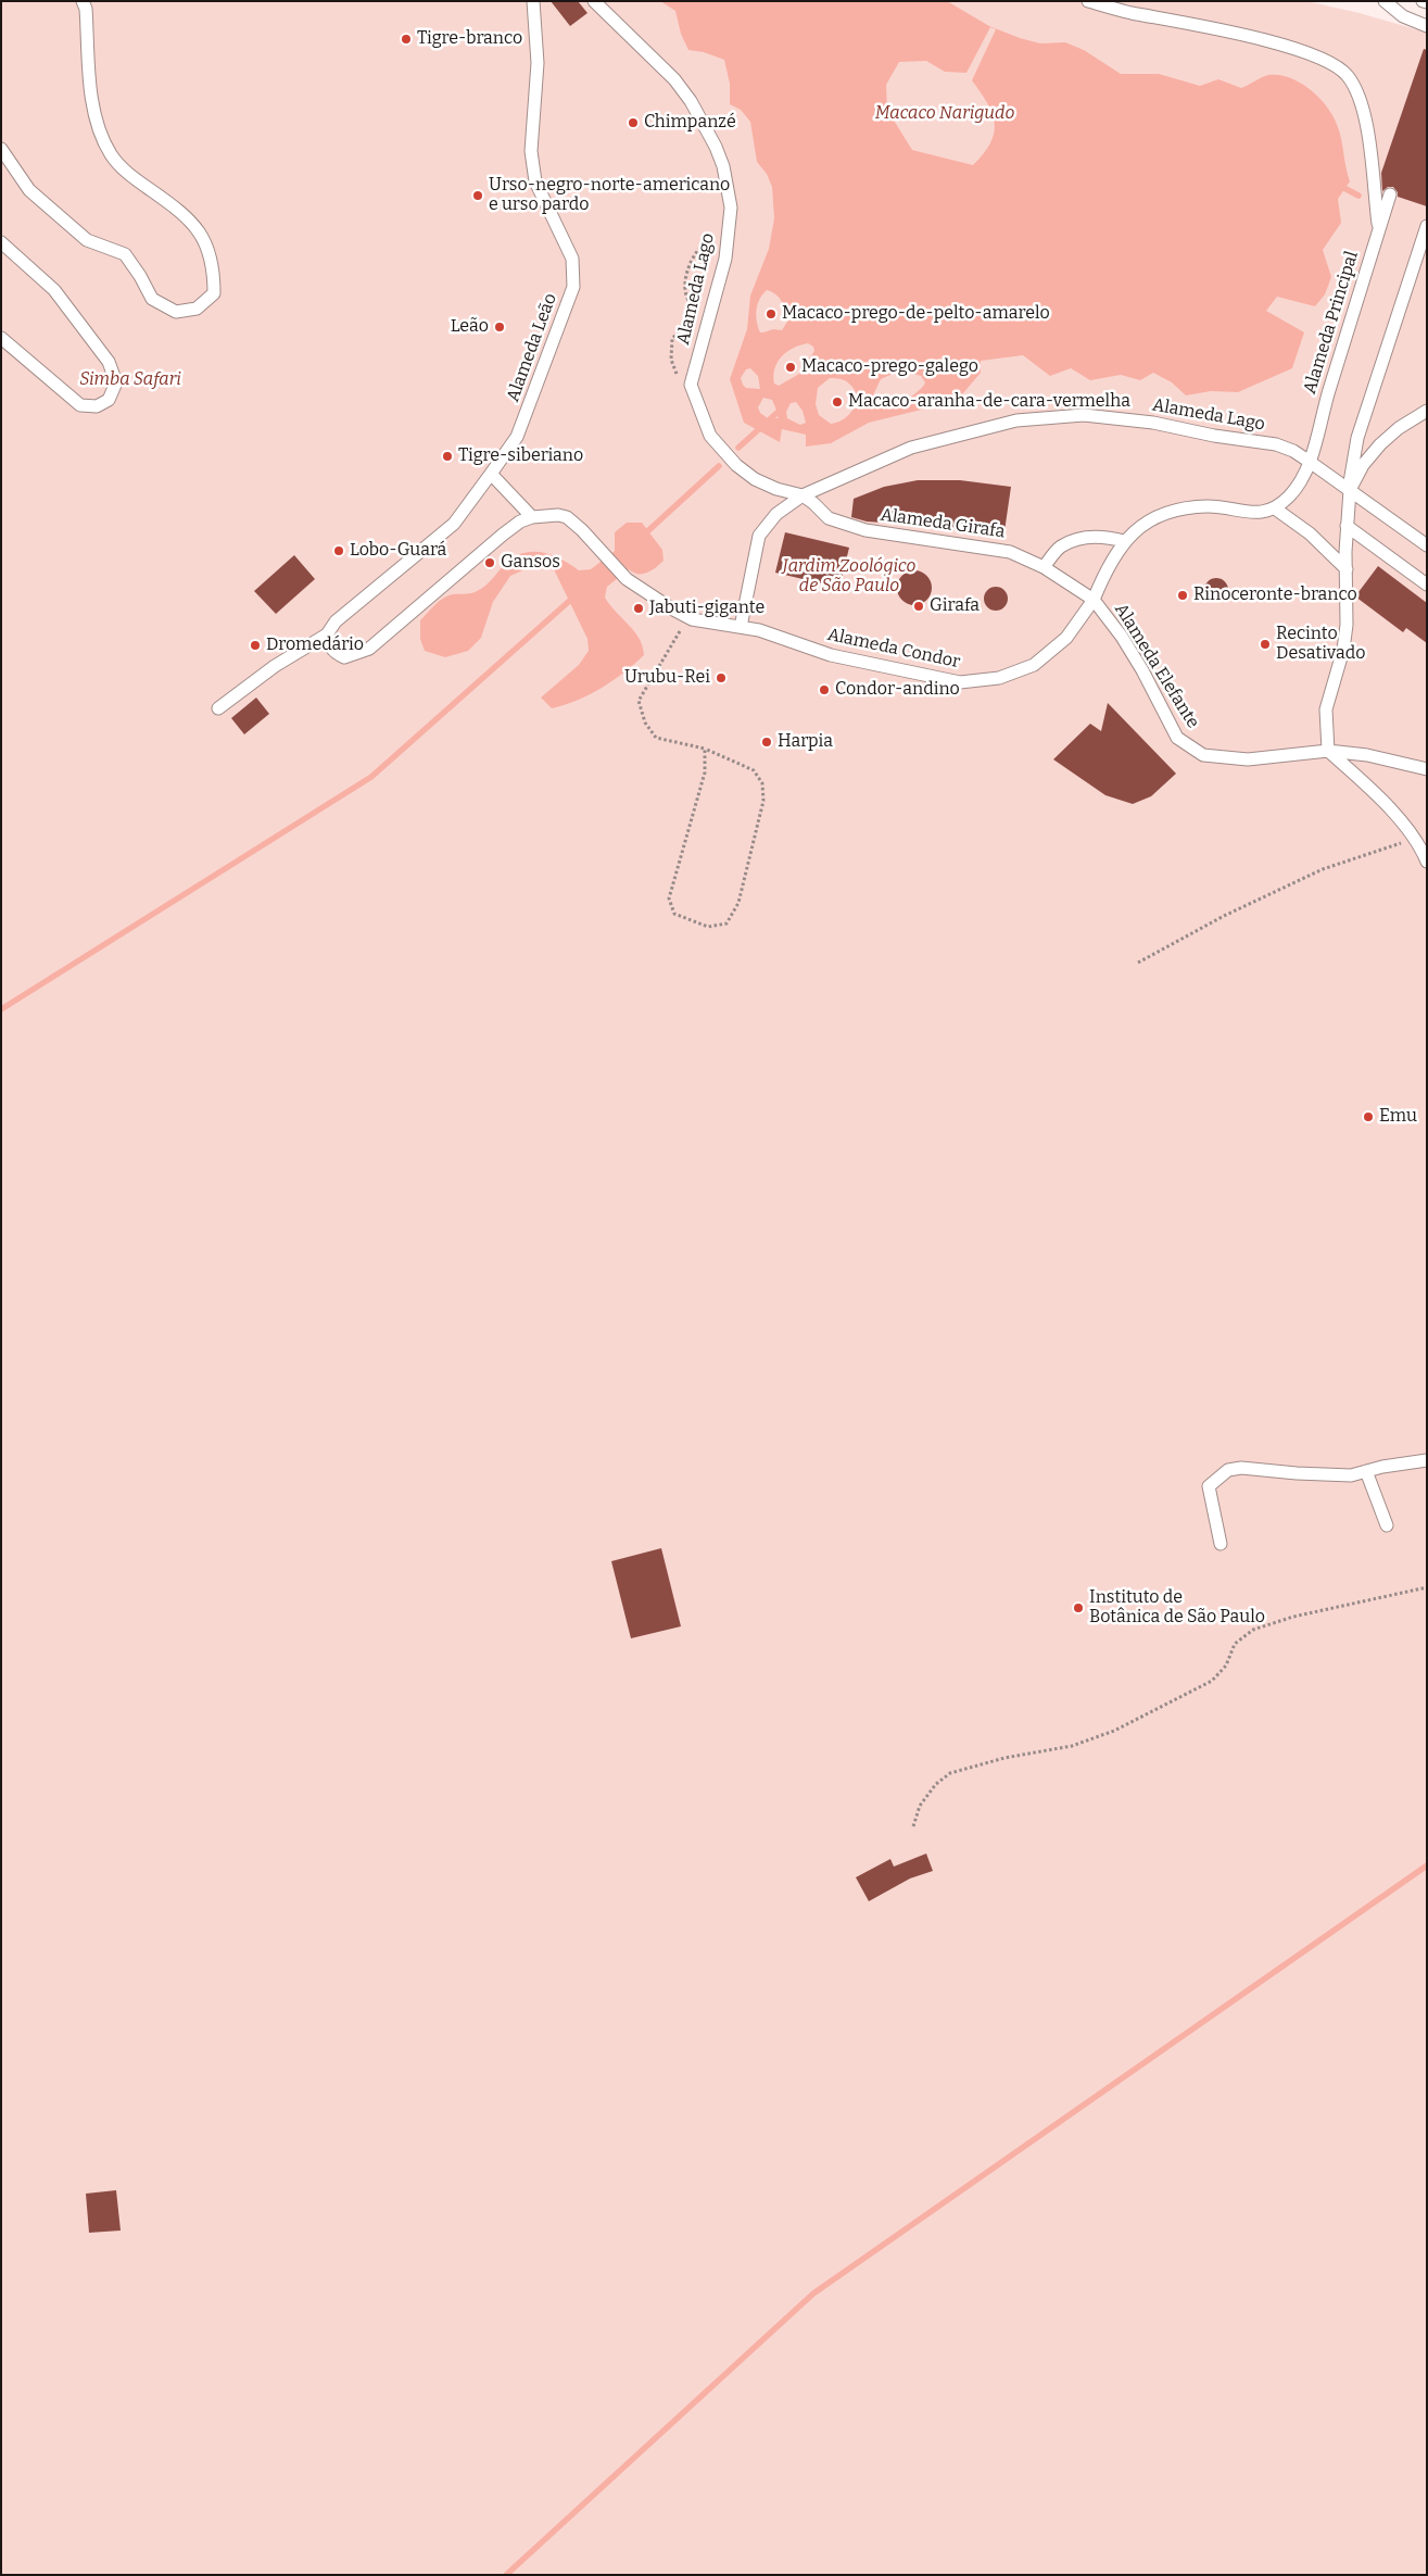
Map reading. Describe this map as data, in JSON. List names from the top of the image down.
{
  "streets": {
    "lane": [
      "Alameda Lago",
      "Alameda Principal",
      "Alameda Leão",
      "Alameda Girafa",
      "Alameda Condor",
      "Alameda Elefante"
    ]
  },
  "crossings": [
    ["Alameda Lago", "Alameda Principal"],
    ["Alameda Lago", "Alameda Girafa"],
    ["Alameda Lago", "Alameda Condor"],
    ["Alameda Girafa", "Alameda Condor"],
    ["Alameda Girafa", "Alameda Elefante"],
    ["Alameda Condor", "Alameda Elefante"]
  ],
  "parks": ["Macaco Narigudo", "Simba Safari", "Jardim Zoológico de São Paulo"],
  "places": [
    "Tigre-branco",
    "Chimpanzé",
    "Urso-negro-norte-americano e urso pardo",
    "Macaco-prego-de-pelto-amarelo",
    "Leão",
    "Macaco-prego-galego",
    "Macaco-aranha-de-cara-vermelha",
    "Tigre-siberiano",
    "Lobo-Guará",
    "Gansos",
    "Rinoceronte-branco",
    "Girafa",
    "Jabuti-gigante",
    "Recinto Desativado",
    "Dromedário",
    "Urubu-Rei",
    "Condor-andino",
    "Harpia",
    "Emu",
    "Instituto de Botânica de São Paulo"
  ]
}
